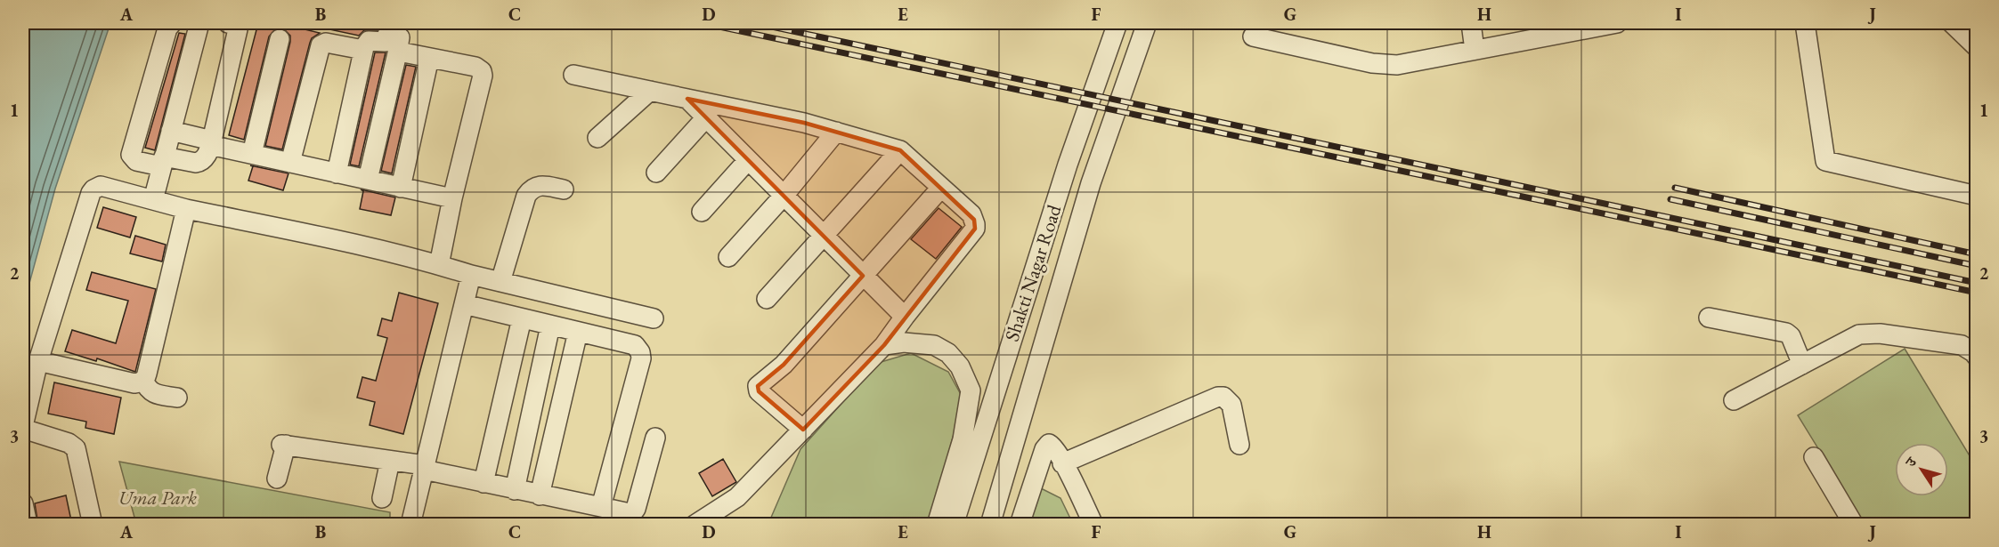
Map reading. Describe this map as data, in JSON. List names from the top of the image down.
{
  "streets": {
    "street": ["Shakti Nagar Road"]
  },
  "parks": ["Uma Park"],
  "north": "top left",
  "grid": {
    "columns": [
      "A",
      "B",
      "C",
      "D",
      "E",
      "F",
      "G",
      "H",
      "I",
      "J"
    ],
    "rows": ["1", "2", "3"]
  }
}
